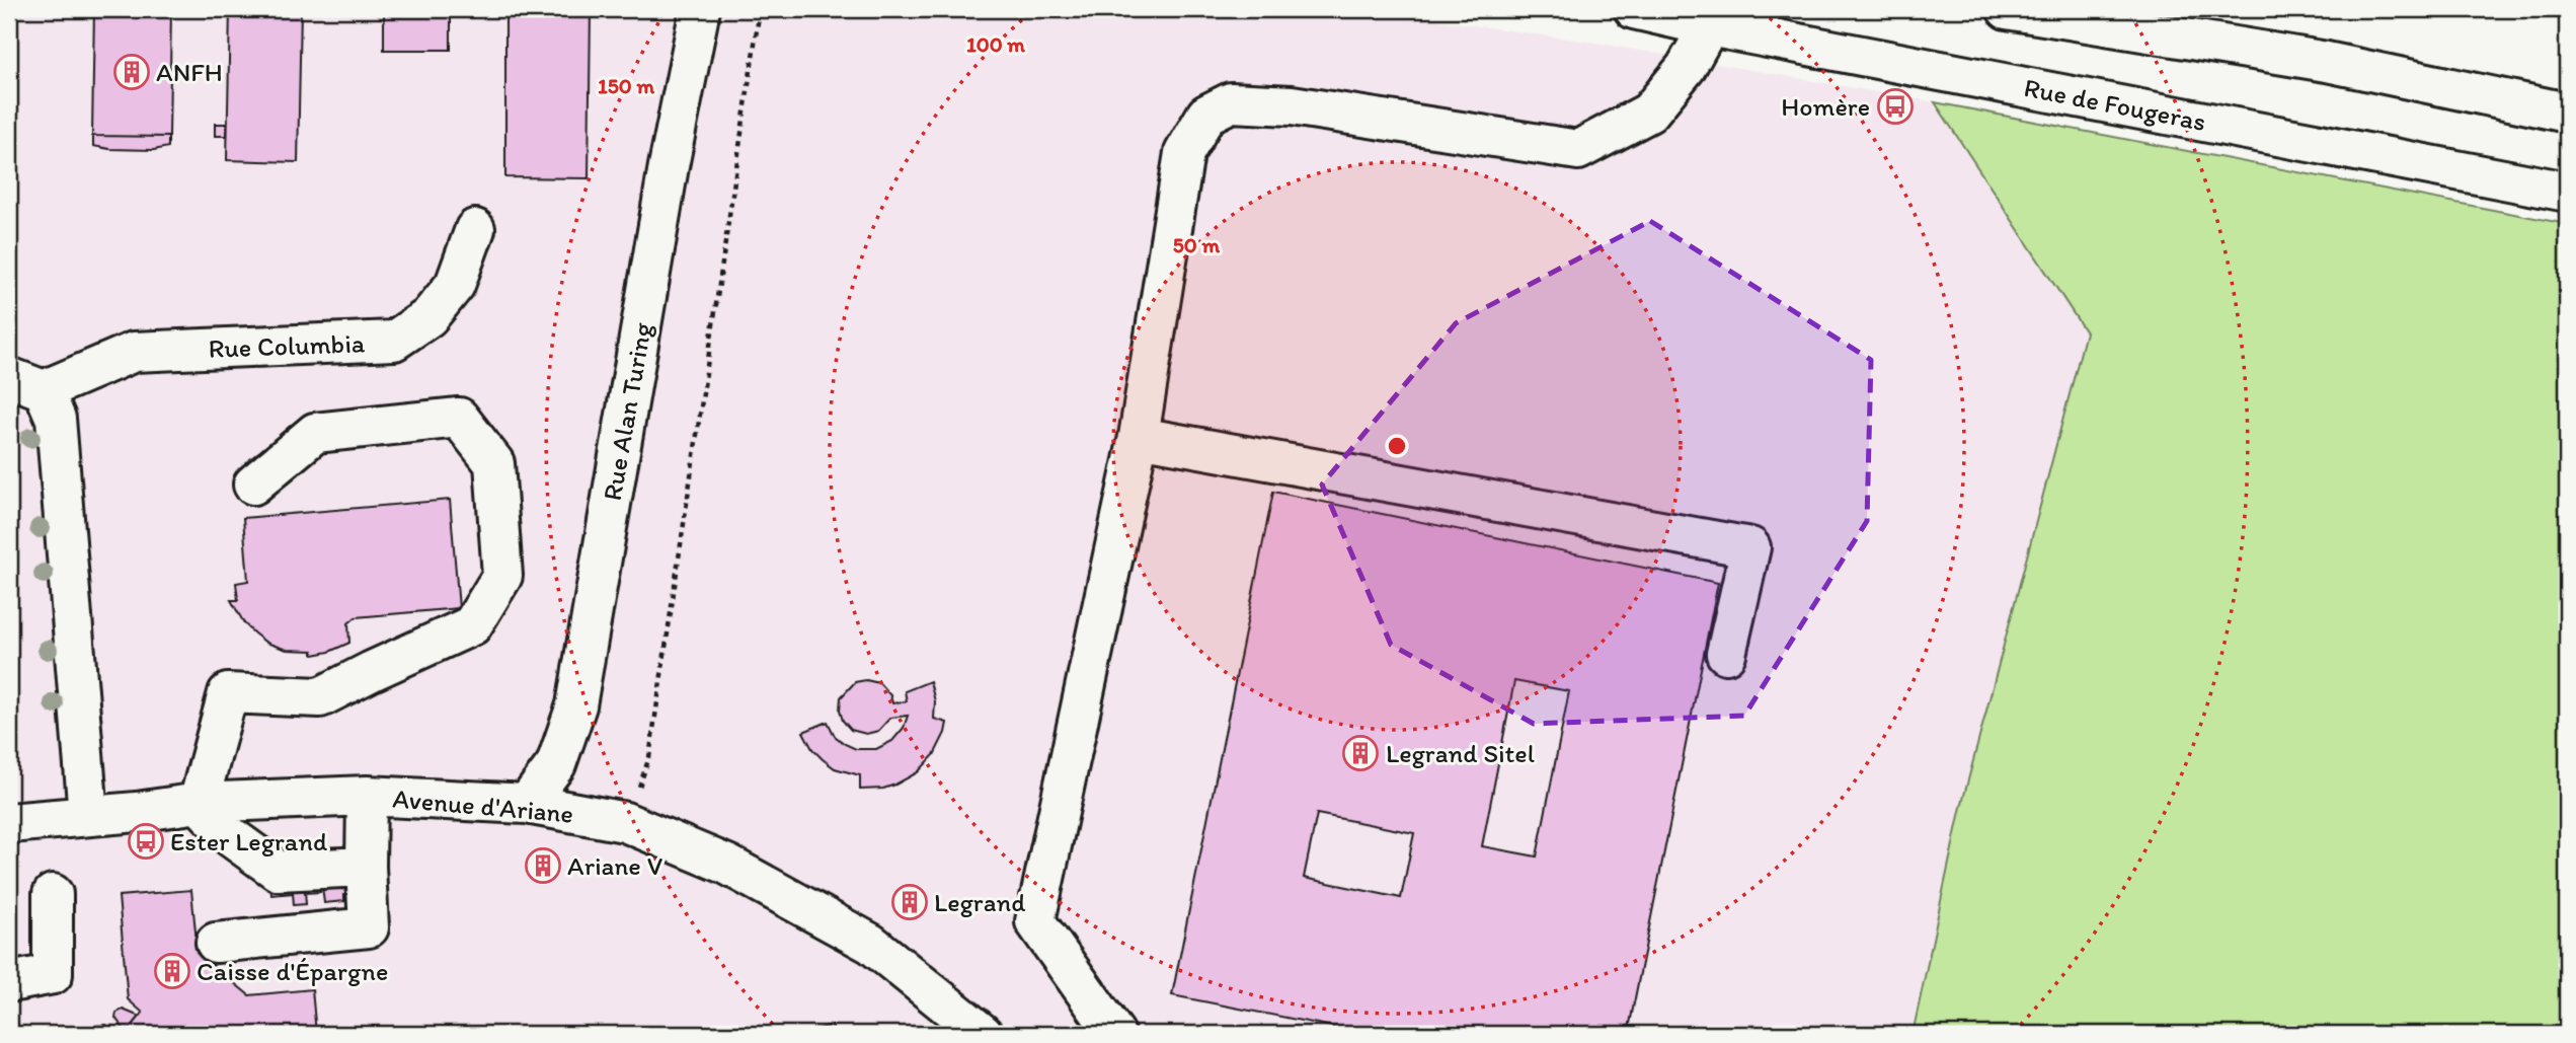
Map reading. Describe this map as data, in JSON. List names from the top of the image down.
{
  "streets": {
    "street": [
      "Rue de Fougeras",
      "Rue Columbia",
      "Rue Alan Turing",
      "Avenue d'Ariane"
    ]
  },
  "crossings": [
    ["Rue Columbia", "Avenue d'Ariane"],
    ["Rue Alan Turing", "Avenue d'Ariane"]
  ],
  "places": {
    "building": [
      "ANFH",
      "Legrand Sitel",
      "Ariane V",
      "Legrand",
      "Caisse d'Épargne"
    ],
    "bus stop": ["Homère", "Ester Legrand"]
  },
  "rings": ["100 m", "150 m", "50 m"]
}
